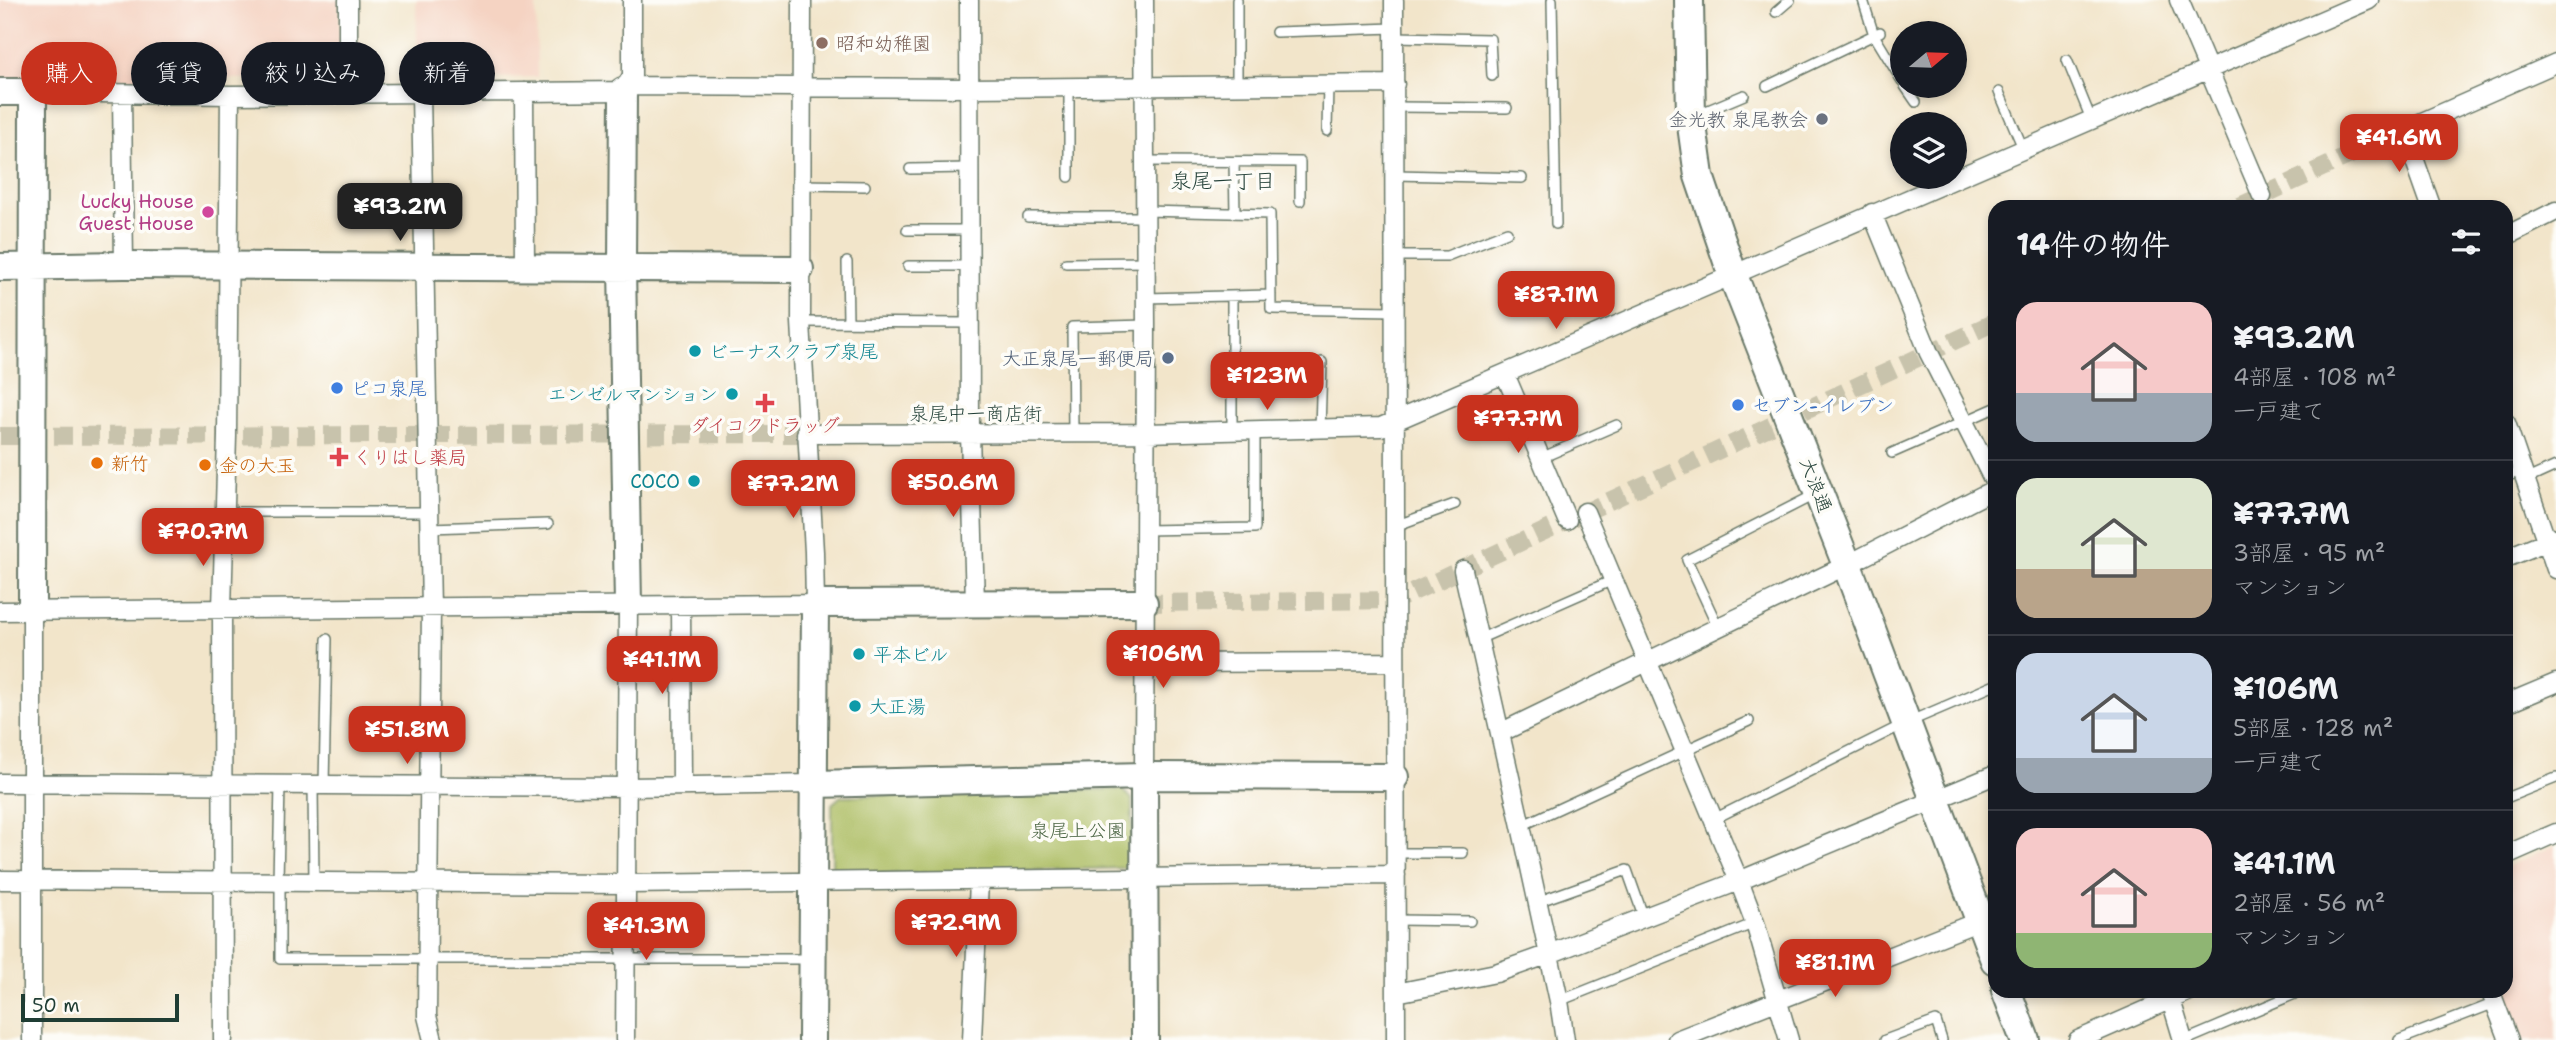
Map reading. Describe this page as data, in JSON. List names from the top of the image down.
{
  "streets": {
    "main road": ["大浪通"],
    "street": ["泉尾中一商店街"]
  },
  "crossings": [
    ["泉尾中一商店街", "大浪通"]
  ],
  "districts": ["泉尾一丁目"],
  "parks": ["泉尾上公園"],
  "places": {
    "other": [
      "昭和幼稚園",
      "金光教 泉尾教会",
      "Lucky House Guest House",
      "ビーナスクラブ泉尾",
      "大正泉尾一郵便局",
      "ピコ泉尾",
      "エンゼルマンション",
      "セブン-イレブン",
      "新竹",
      "金の大玉",
      "COCO",
      "平本ビル",
      "大正湯"
    ],
    "health": ["ダイコクドラッグ", "くりはし薬局"]
  },
  "scale_bar": "50 m",
  "north": "right",
  "page": {
    "chip": [
      "購入",
      "賃貸",
      "絞り込み",
      "新着"
    ],
    "price": [
      "¥41.6M",
      "¥93.2M",
      "¥87.1M",
      "¥123M",
      "¥77.7M",
      "¥50.6M",
      "¥77.2M",
      "¥70.7M",
      "¥106M",
      "¥41.1M",
      "¥51.8M",
      "¥72.9M",
      "¥41.3M",
      "¥81.1M"
    ],
    "heading": "14件の物件",
    "list": [
      {
        "name": "¥93.2M",
        "note": "4部屋 · 108 m² · 一戸建て"
      },
      {
        "name": "¥77.7M",
        "note": "3部屋 · 95 m² · マンション"
      },
      {
        "name": "¥106M",
        "note": "5部屋 · 128 m² · 一戸建て"
      },
      {
        "name": "¥41.1M",
        "note": "2部屋 · 56 m² · マンション"
      }
    ],
    "scale": "50 m"
  }
}
